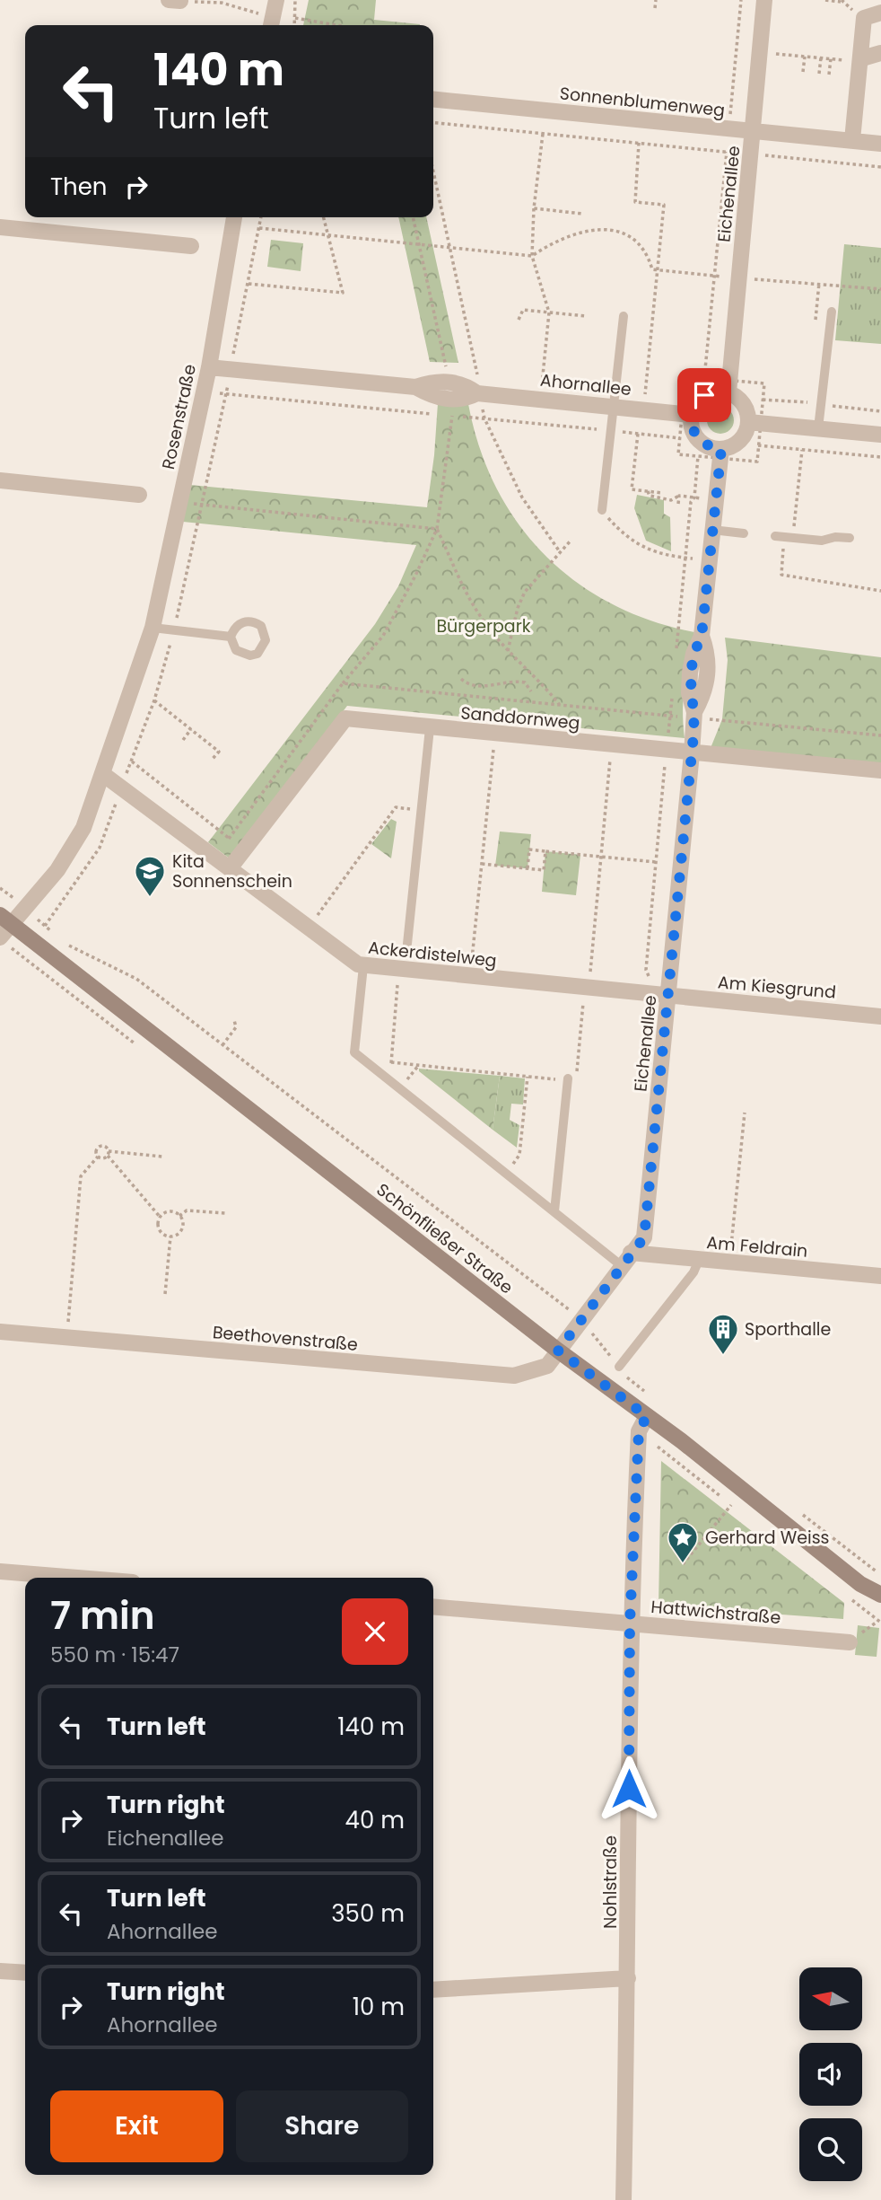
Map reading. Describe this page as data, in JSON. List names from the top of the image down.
{
  "streets": {
    "main road": ["Schönfließer Straße"],
    "street": [
      "Sonnenblumenweg",
      "Eichenallee",
      "Ahornallee",
      "Rosenstraße",
      "Sanddornweg",
      "Ackerdistelweg",
      "Am Kiesgrund",
      "Am Feldrain",
      "Beethovenstraße",
      "Hattwichstraße",
      "Nohlstraße"
    ]
  },
  "crossings": [
    ["Sonnenblumenweg", "Eichenallee"],
    ["Eichenallee", "Ahornallee"],
    ["Eichenallee", "Sanddornweg"],
    ["Eichenallee", "Ackerdistelweg"],
    ["Eichenallee", "Am Kiesgrund"],
    ["Eichenallee", "Schönfließer Straße"],
    ["Eichenallee", "Am Feldrain"],
    ["Eichenallee", "Beethovenstraße"],
    ["Ahornallee", "Rosenstraße"],
    ["Rosenstraße", "Ackerdistelweg"],
    ["Rosenstraße", "Schönfließer Straße"],
    ["Sanddornweg", "Ackerdistelweg"],
    ["Ackerdistelweg", "Am Kiesgrund"],
    ["Schönfließer Straße", "Beethovenstraße"],
    ["Schönfließer Straße", "Nohlstraße"],
    ["Hattwichstraße", "Nohlstraße"]
  ],
  "parks": ["Bürgerpark"],
  "places": {
    "school or university": ["Kita Sonnenschein"],
    "building": ["Sporthalle"],
    "place": ["Gerhard Weiss"]
  },
  "north": "left",
  "page": {
    "turn": ["140 m", "Turn left"],
    "then": "Then",
    "heading": ["7 min", "550 m · 15:47"],
    "list": [
      {
        "name": "Turn left",
        "value": "140 m"
      },
      {
        "name": "Turn right",
        "note": "Eichenallee",
        "value": "40 m"
      },
      {
        "name": "Turn left",
        "note": "Ahornallee",
        "value": "350 m"
      },
      {
        "name": "Turn right",
        "note": "Ahornallee",
        "value": "10 m"
      }
    ],
    "buttons": ["Exit", "Share"]
  }
}
